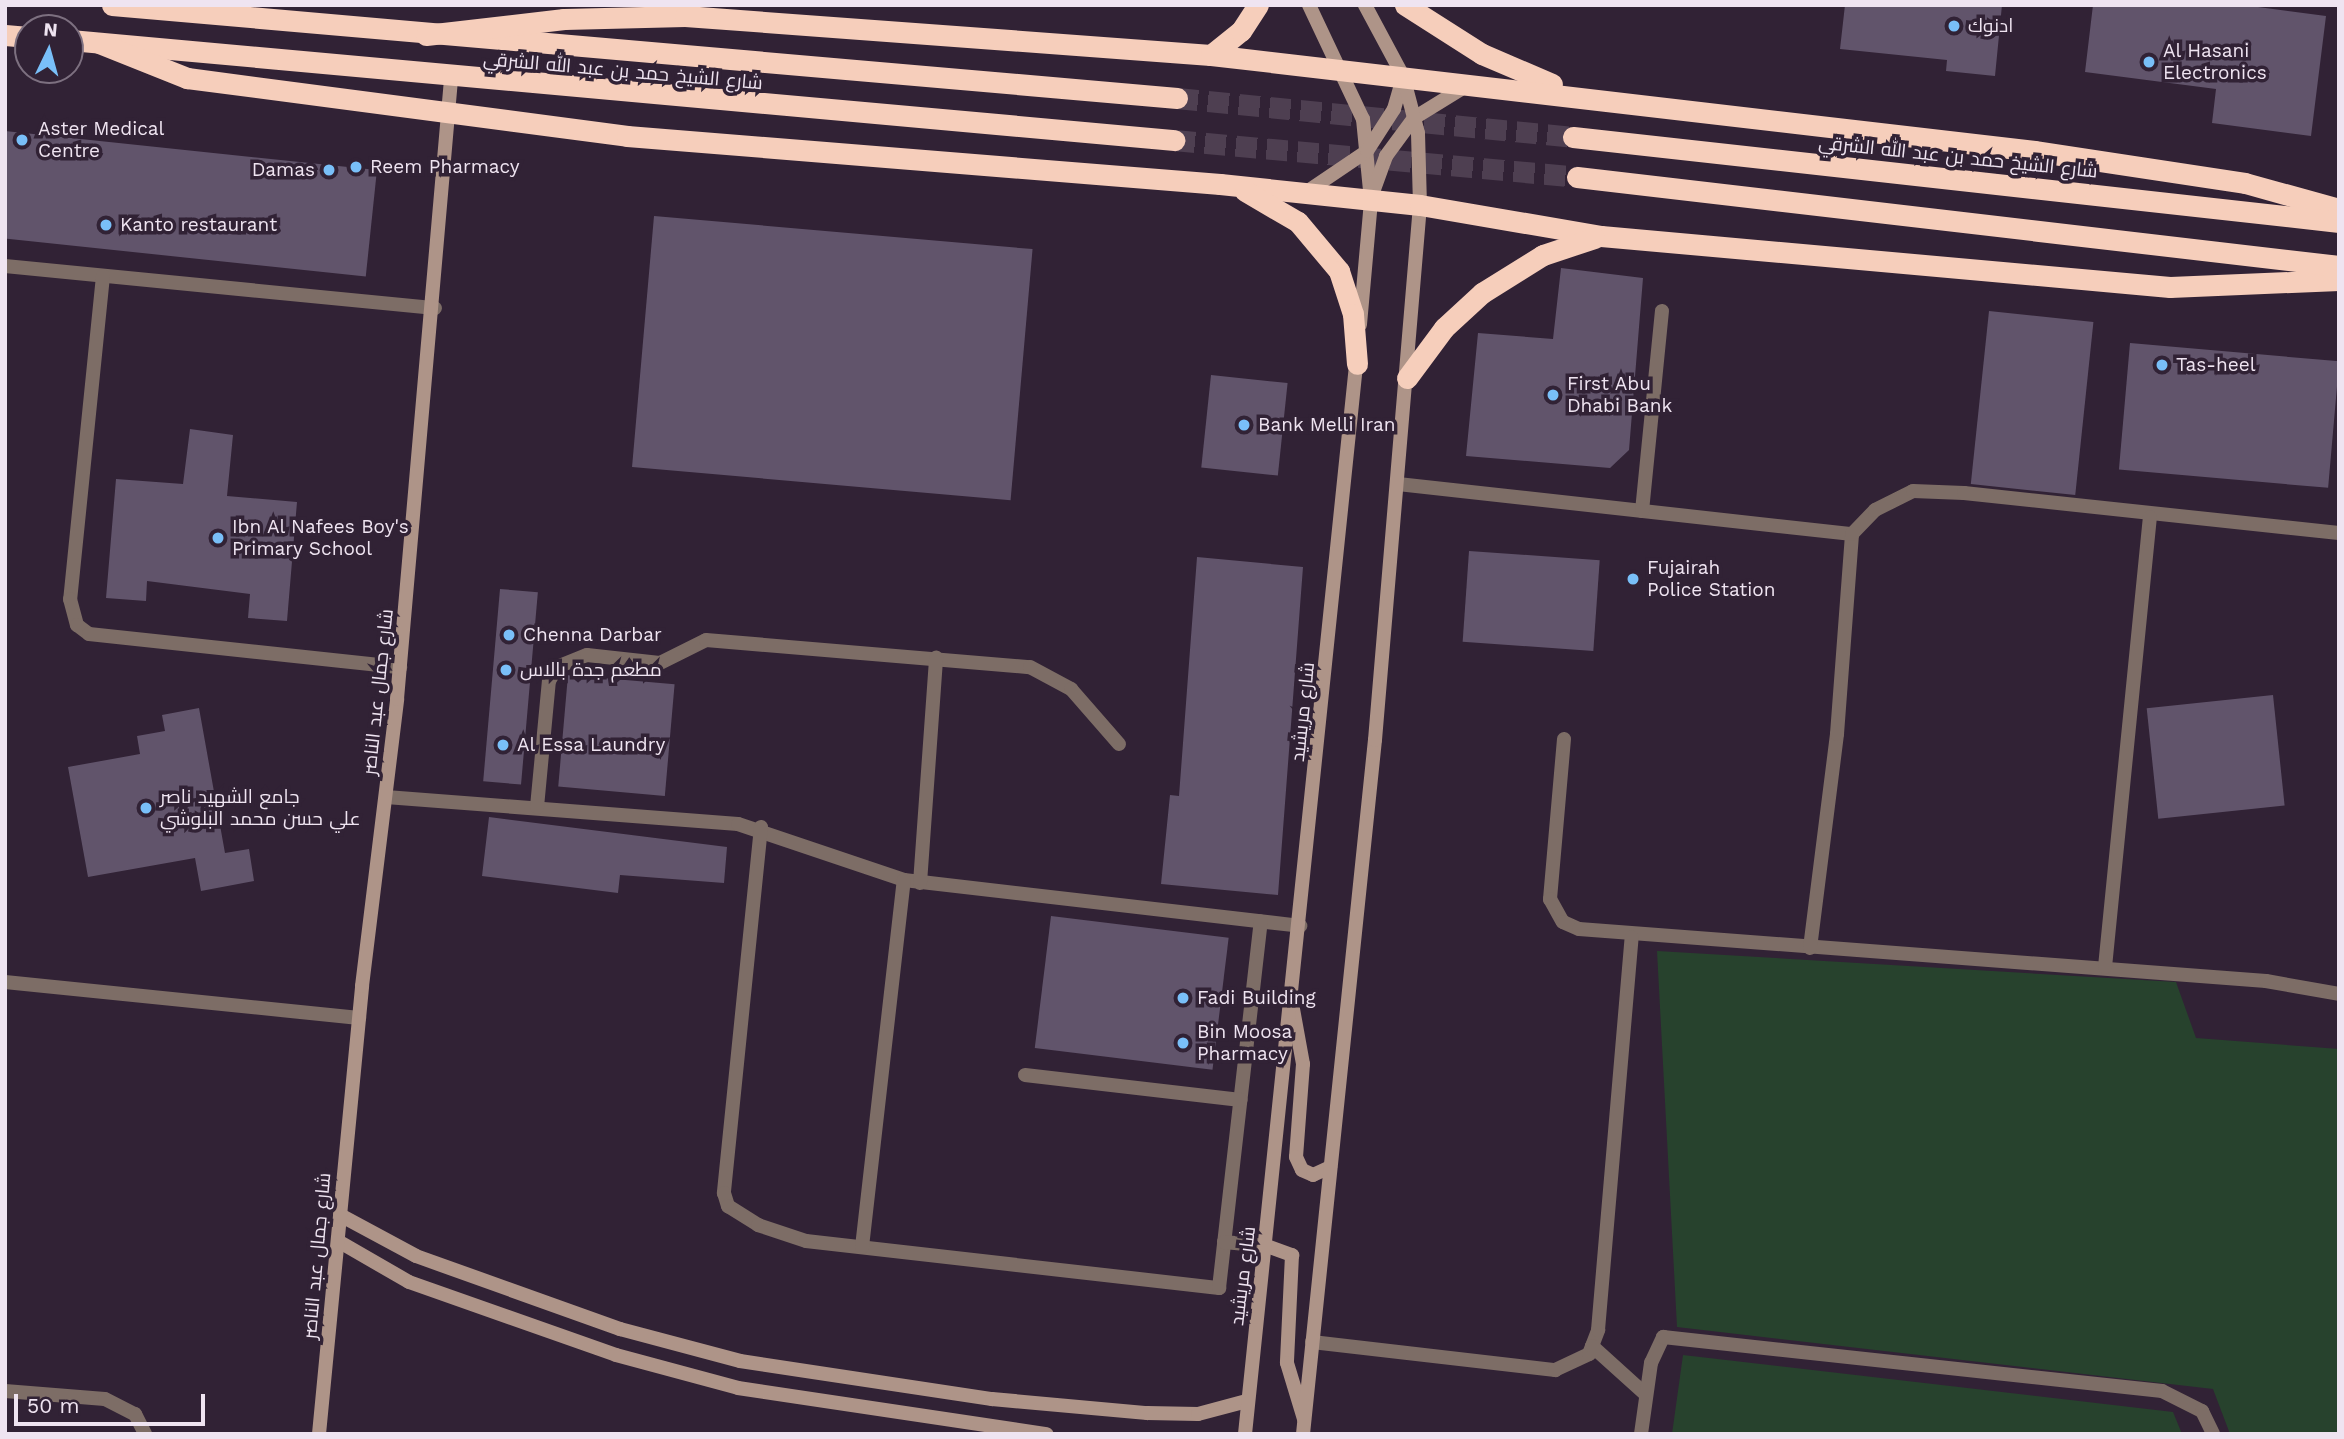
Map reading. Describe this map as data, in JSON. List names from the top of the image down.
{
  "streets": {
    "highway": ["شارع الشيخ حمد بن عبد الله الشرقي"],
    "main road": ["شارع جمال عبد الناصر", "شارع مريشيد"]
  },
  "crossings": [
    ["شارع الشيخ حمد بن عبد الله الشرقي", "شارع جمال عبد الناصر"]
  ],
  "places": [
    "ادنوك",
    "Al Hasani Electronics",
    "Aster Medical Centre",
    "Reem Pharmacy",
    "Damas",
    "Kanto restaurant",
    "Tas-heel",
    "First Abu Dhabi Bank",
    "Bank Melli Iran",
    "Ibn Al Nafees Boy's Primary School",
    "Fujairah Police Station",
    "Chenna Darbar",
    "مطعم جدة بالاس",
    "Al Essa Laundry",
    "جامع الشهيد ناصر علي حسن محمد البلوشي",
    "Fadi Building",
    "Bin Moosa Pharmacy"
  ],
  "scale_bar": "50 m",
  "north": "top"
}
